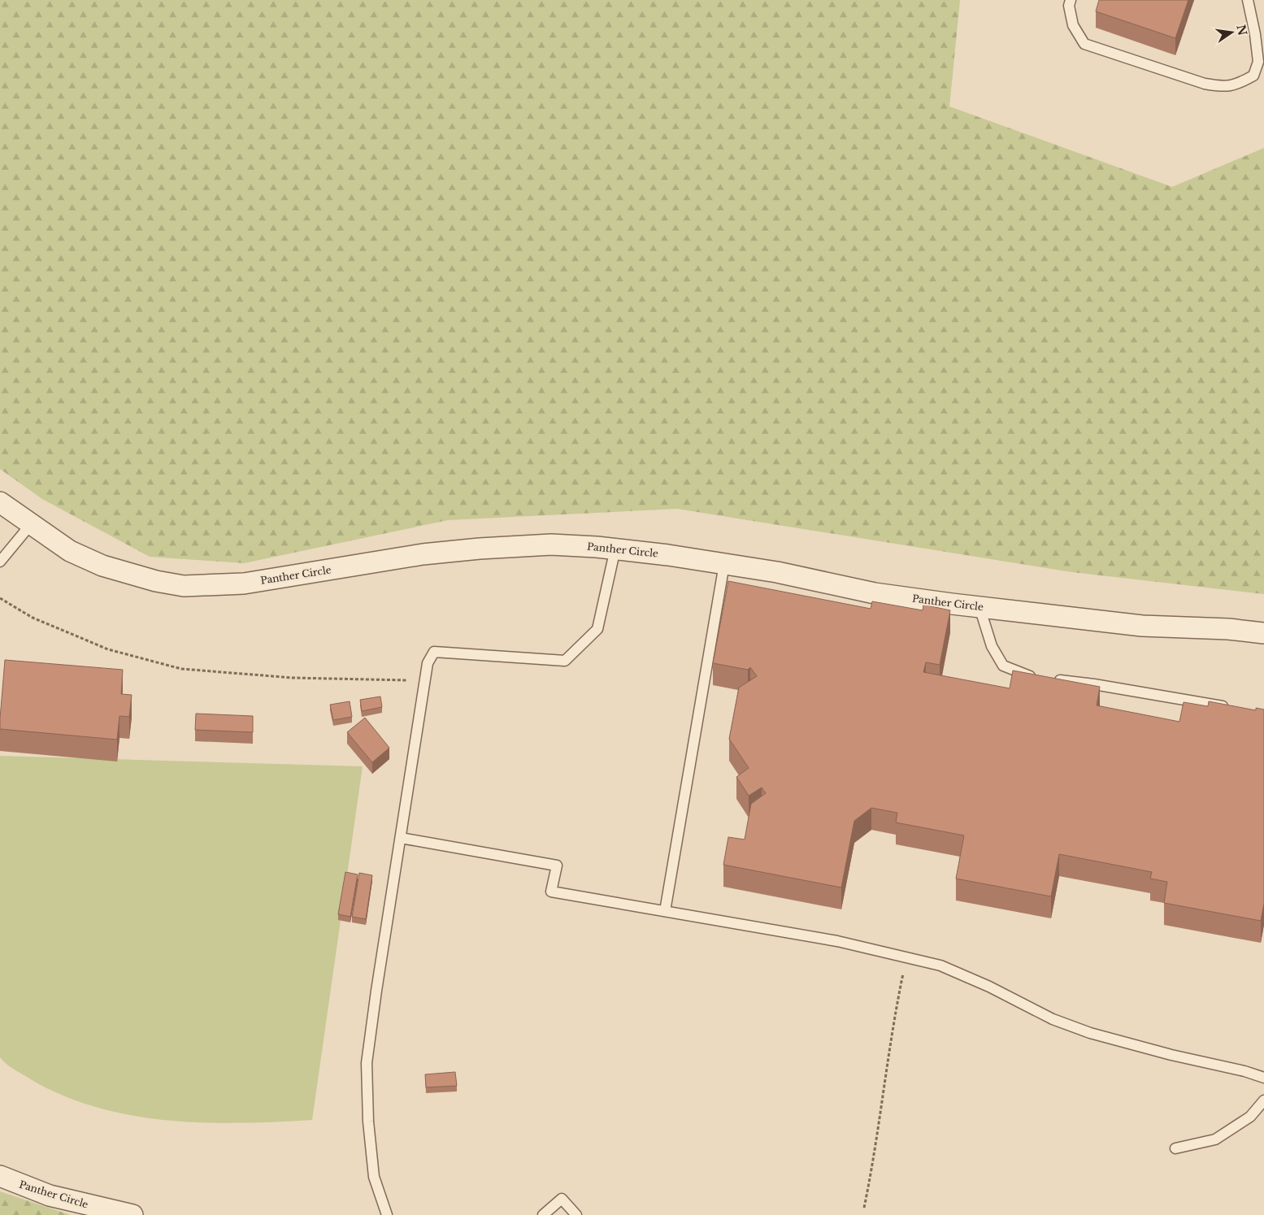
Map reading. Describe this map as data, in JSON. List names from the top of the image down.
{
  "streets": {
    "street": ["Panther Circle"]
  },
  "north": "right"
}
